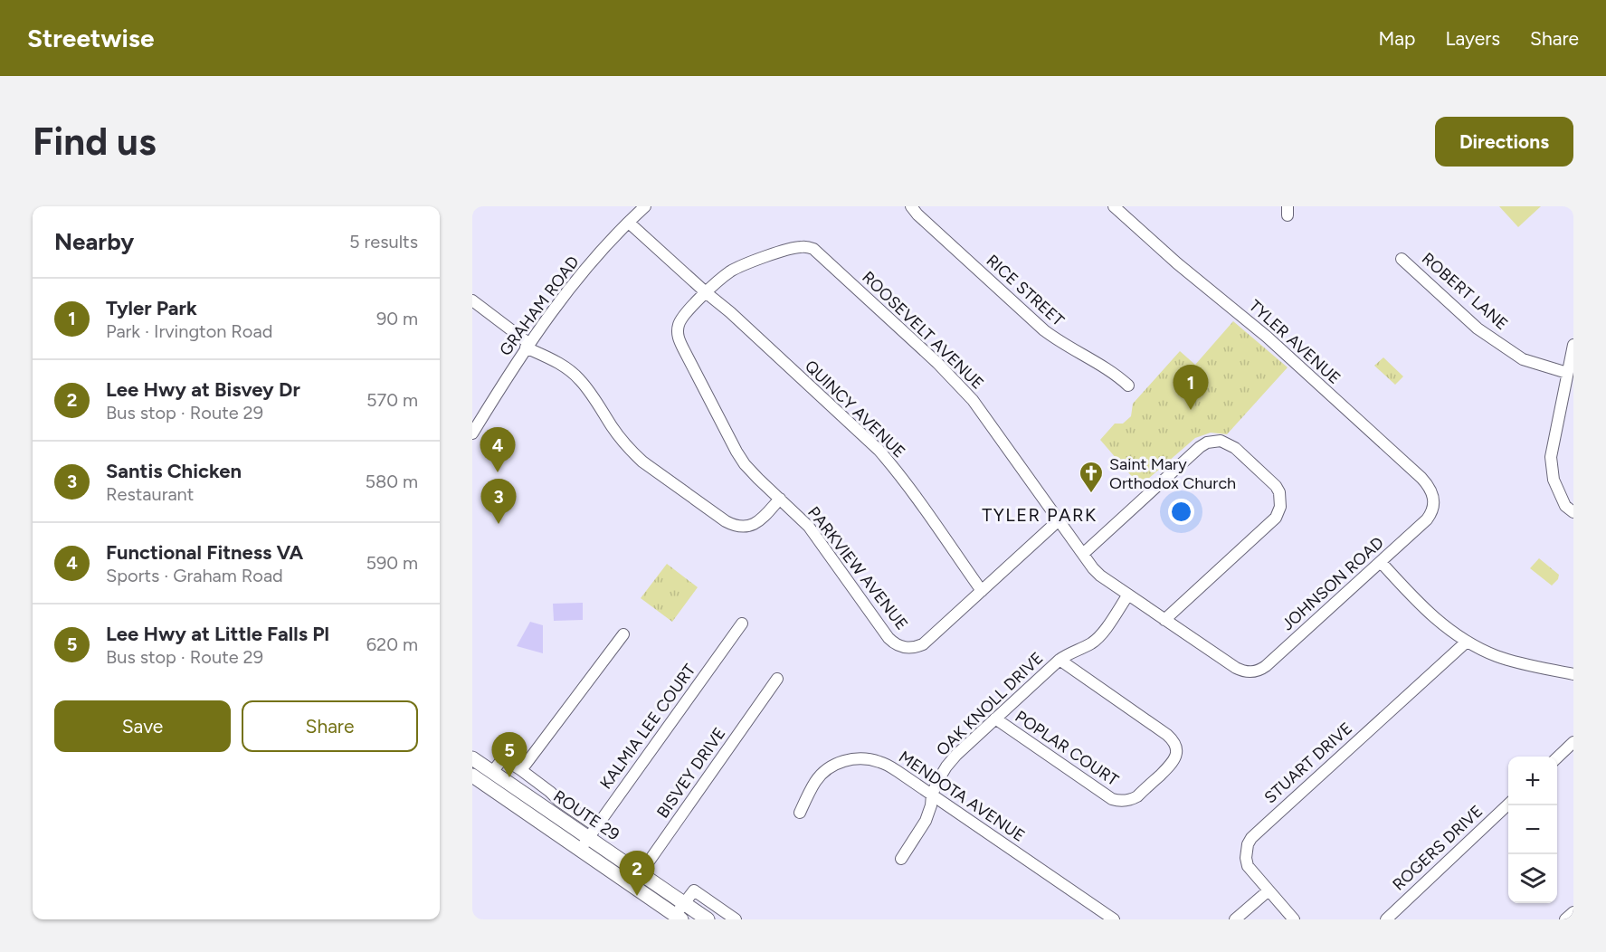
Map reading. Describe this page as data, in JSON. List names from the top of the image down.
{
  "streets": {
    "main road": ["ROUTE 29"],
    "street": [
      "RICE STREET",
      "ROBERT LANE",
      "GRAHAM ROAD",
      "ROOSEVELT AVENUE",
      "TYLER AVENUE",
      "QUINCY AVENUE",
      "PARKVIEW AVENUE",
      "JOHNSON ROAD",
      "OAK KNOLL DRIVE",
      "KALMIA LEE COURT",
      "POPLAR COURT",
      "STUART DRIVE",
      "BISVEY DRIVE",
      "MENDOTA AVENUE",
      "ROGERS DRIVE"
    ]
  },
  "crossings": [
    ["ROOSEVELT AVENUE", "QUINCY AVENUE"],
    ["ROOSEVELT AVENUE", "PARKVIEW AVENUE"],
    ["ROOSEVELT AVENUE", "JOHNSON ROAD"],
    ["ROOSEVELT AVENUE", "OAK KNOLL DRIVE"],
    ["TYLER AVENUE", "JOHNSON ROAD"],
    ["QUINCY AVENUE", "PARKVIEW AVENUE"],
    ["OAK KNOLL DRIVE", "POPLAR COURT"],
    ["OAK KNOLL DRIVE", "MENDOTA AVENUE"],
    ["KALMIA LEE COURT", "ROUTE 29"],
    ["BISVEY DRIVE", "ROUTE 29"]
  ],
  "districts": ["TYLER PARK"],
  "places": {
    "church": ["Saint Mary Orthodox Church"]
  },
  "page": {
    "header": "Streetwise",
    "nav": ["Map", "Layers", "Share"],
    "buttons": [
      "Directions",
      ["Save", "Share"]
    ],
    "title": "Find us",
    "heading": ["Nearby", "5 results"],
    "list": [
      {
        "mark": "1",
        "name": "Tyler Park",
        "note": "Park · Irvington Road",
        "value": "90 m"
      },
      {
        "mark": "2",
        "name": "Lee Hwy at Bisvey Dr",
        "note": "Bus stop · Route 29",
        "value": "570 m"
      },
      {
        "mark": "3",
        "name": "Santis Chicken",
        "note": "Restaurant",
        "value": "580 m"
      },
      {
        "mark": "4",
        "name": "Functional Fitness VA",
        "note": "Sports · Graham Road",
        "value": "590 m"
      },
      {
        "mark": "5",
        "name": "Lee Hwy at Little Falls Pl",
        "note": "Bus stop · Route 29",
        "value": "620 m"
      }
    ],
    "pins": [
      "1",
      "4",
      "3",
      "5",
      "2"
    ],
    "map_buttons": ["+", "−"]
  }
}
